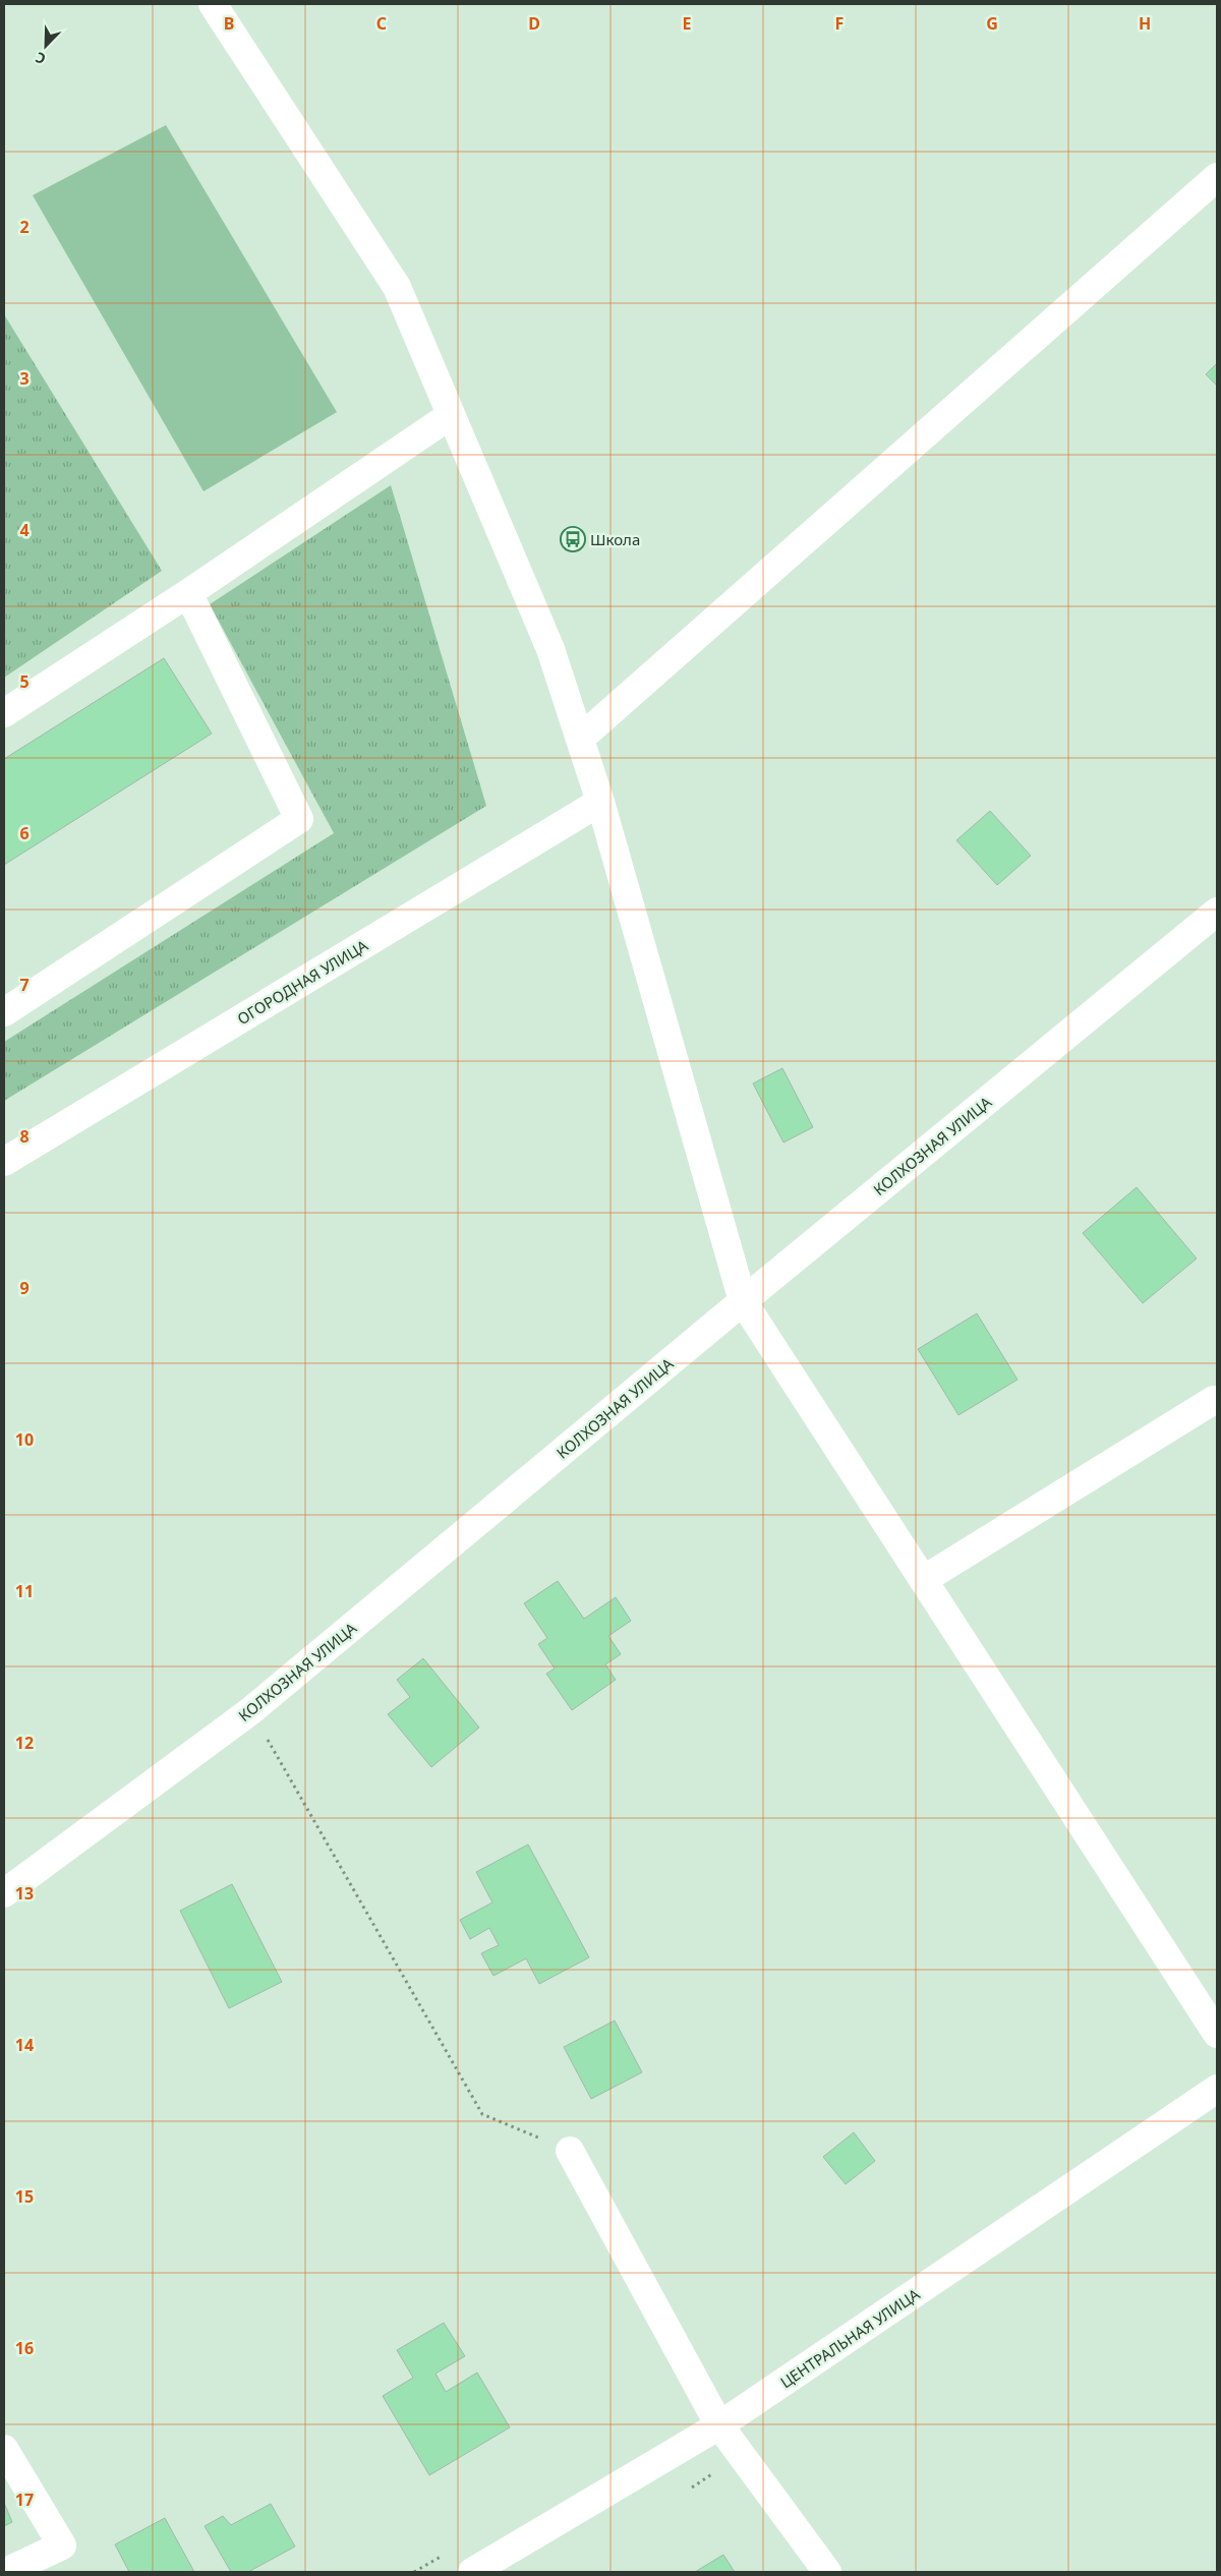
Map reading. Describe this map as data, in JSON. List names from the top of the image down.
{
  "streets": {
    "street": ["ОГОРОДНАЯ УЛИЦА", "КОЛХОЗНАЯ УЛИЦА", "ЦЕНТРАЛЬНАЯ УЛИЦА"]
  },
  "places": {
    "bus stop": ["Школа"]
  },
  "north": "bottom left",
  "grid": {
    "columns": [
      "B",
      "C",
      "D",
      "E",
      "F",
      "G",
      "H"
    ],
    "rows": [
      "2",
      "3",
      "4",
      "5",
      "6",
      "7",
      "8",
      "9",
      "10",
      "11",
      "12",
      "13",
      "14",
      "15",
      "16",
      "17"
    ]
  }
}
